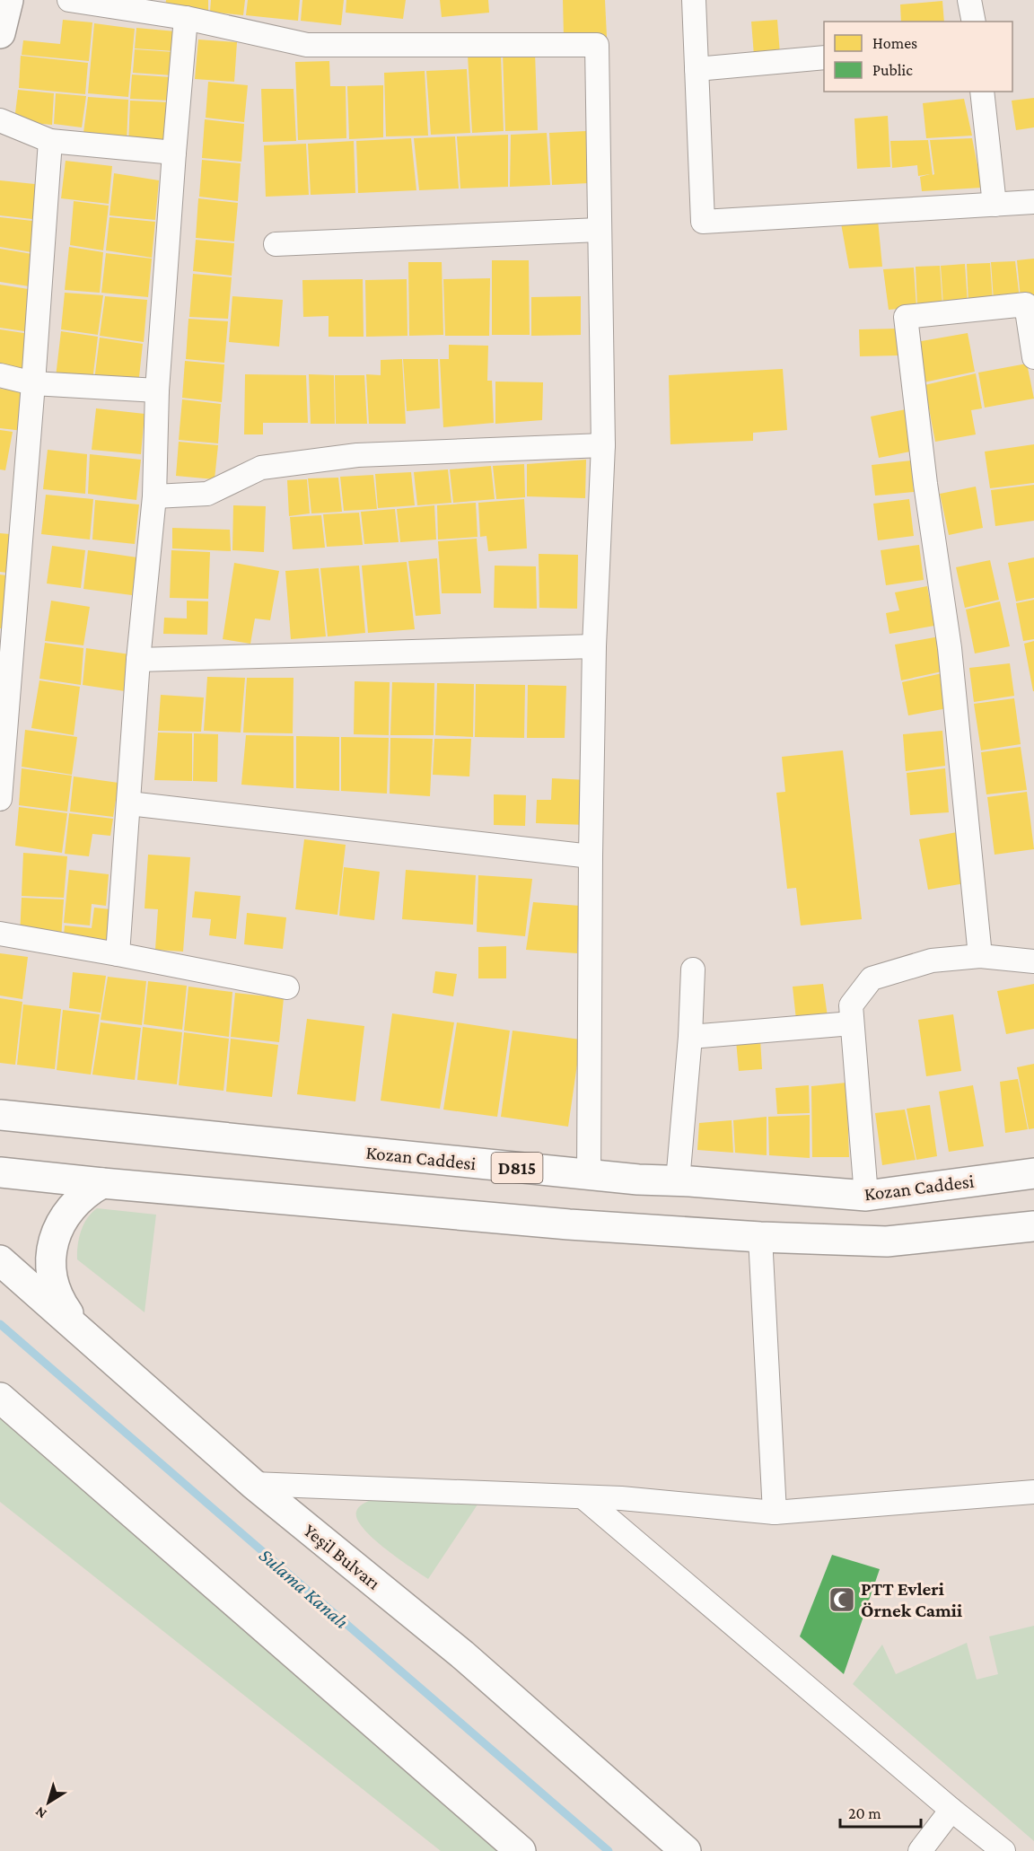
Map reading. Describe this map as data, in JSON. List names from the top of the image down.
{
  "streets": {
    "main road": ["Kozan Caddesi", "D815", "Yeşil Bulvarı"]
  },
  "water": ["Sulama Kanalı"],
  "places": {
    "mosque": ["PTT Evleri Örnek Camii"]
  },
  "legend": ["Homes", "Public"],
  "scale_bar": "20 m",
  "north": "bottom left"
}
